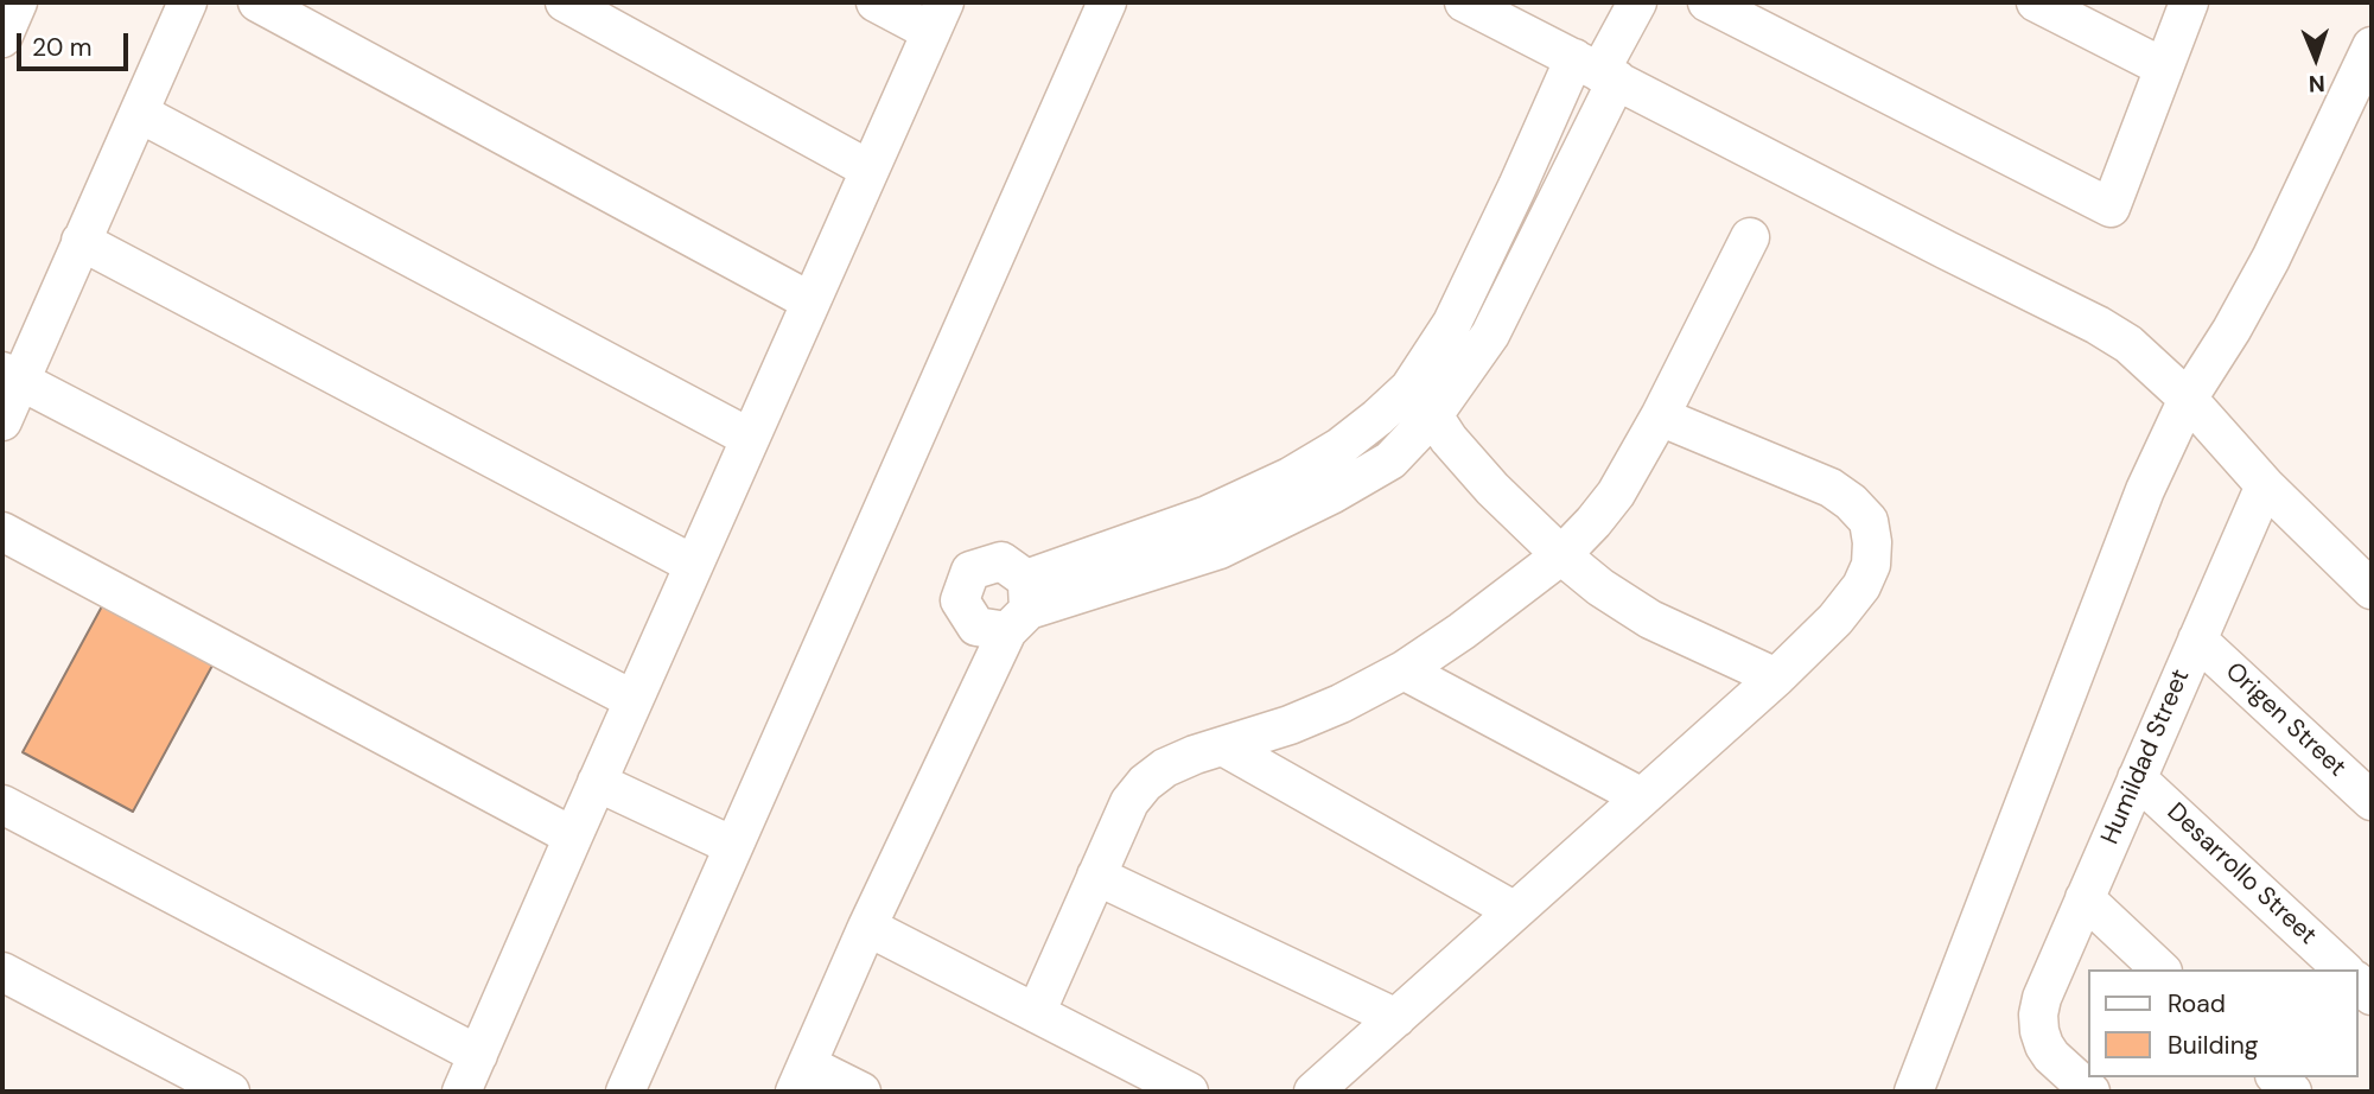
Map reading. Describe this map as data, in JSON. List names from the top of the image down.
{
  "streets": {
    "street": ["Origen Street", "Humildad Street", "Desarrollo Street"]
  },
  "crossings": [
    ["Origen Street", "Humildad Street"],
    ["Humildad Street", "Desarrollo Street"]
  ],
  "legend": ["Road", "Building"],
  "scale_bar": "20 m",
  "north": "bottom"
}
